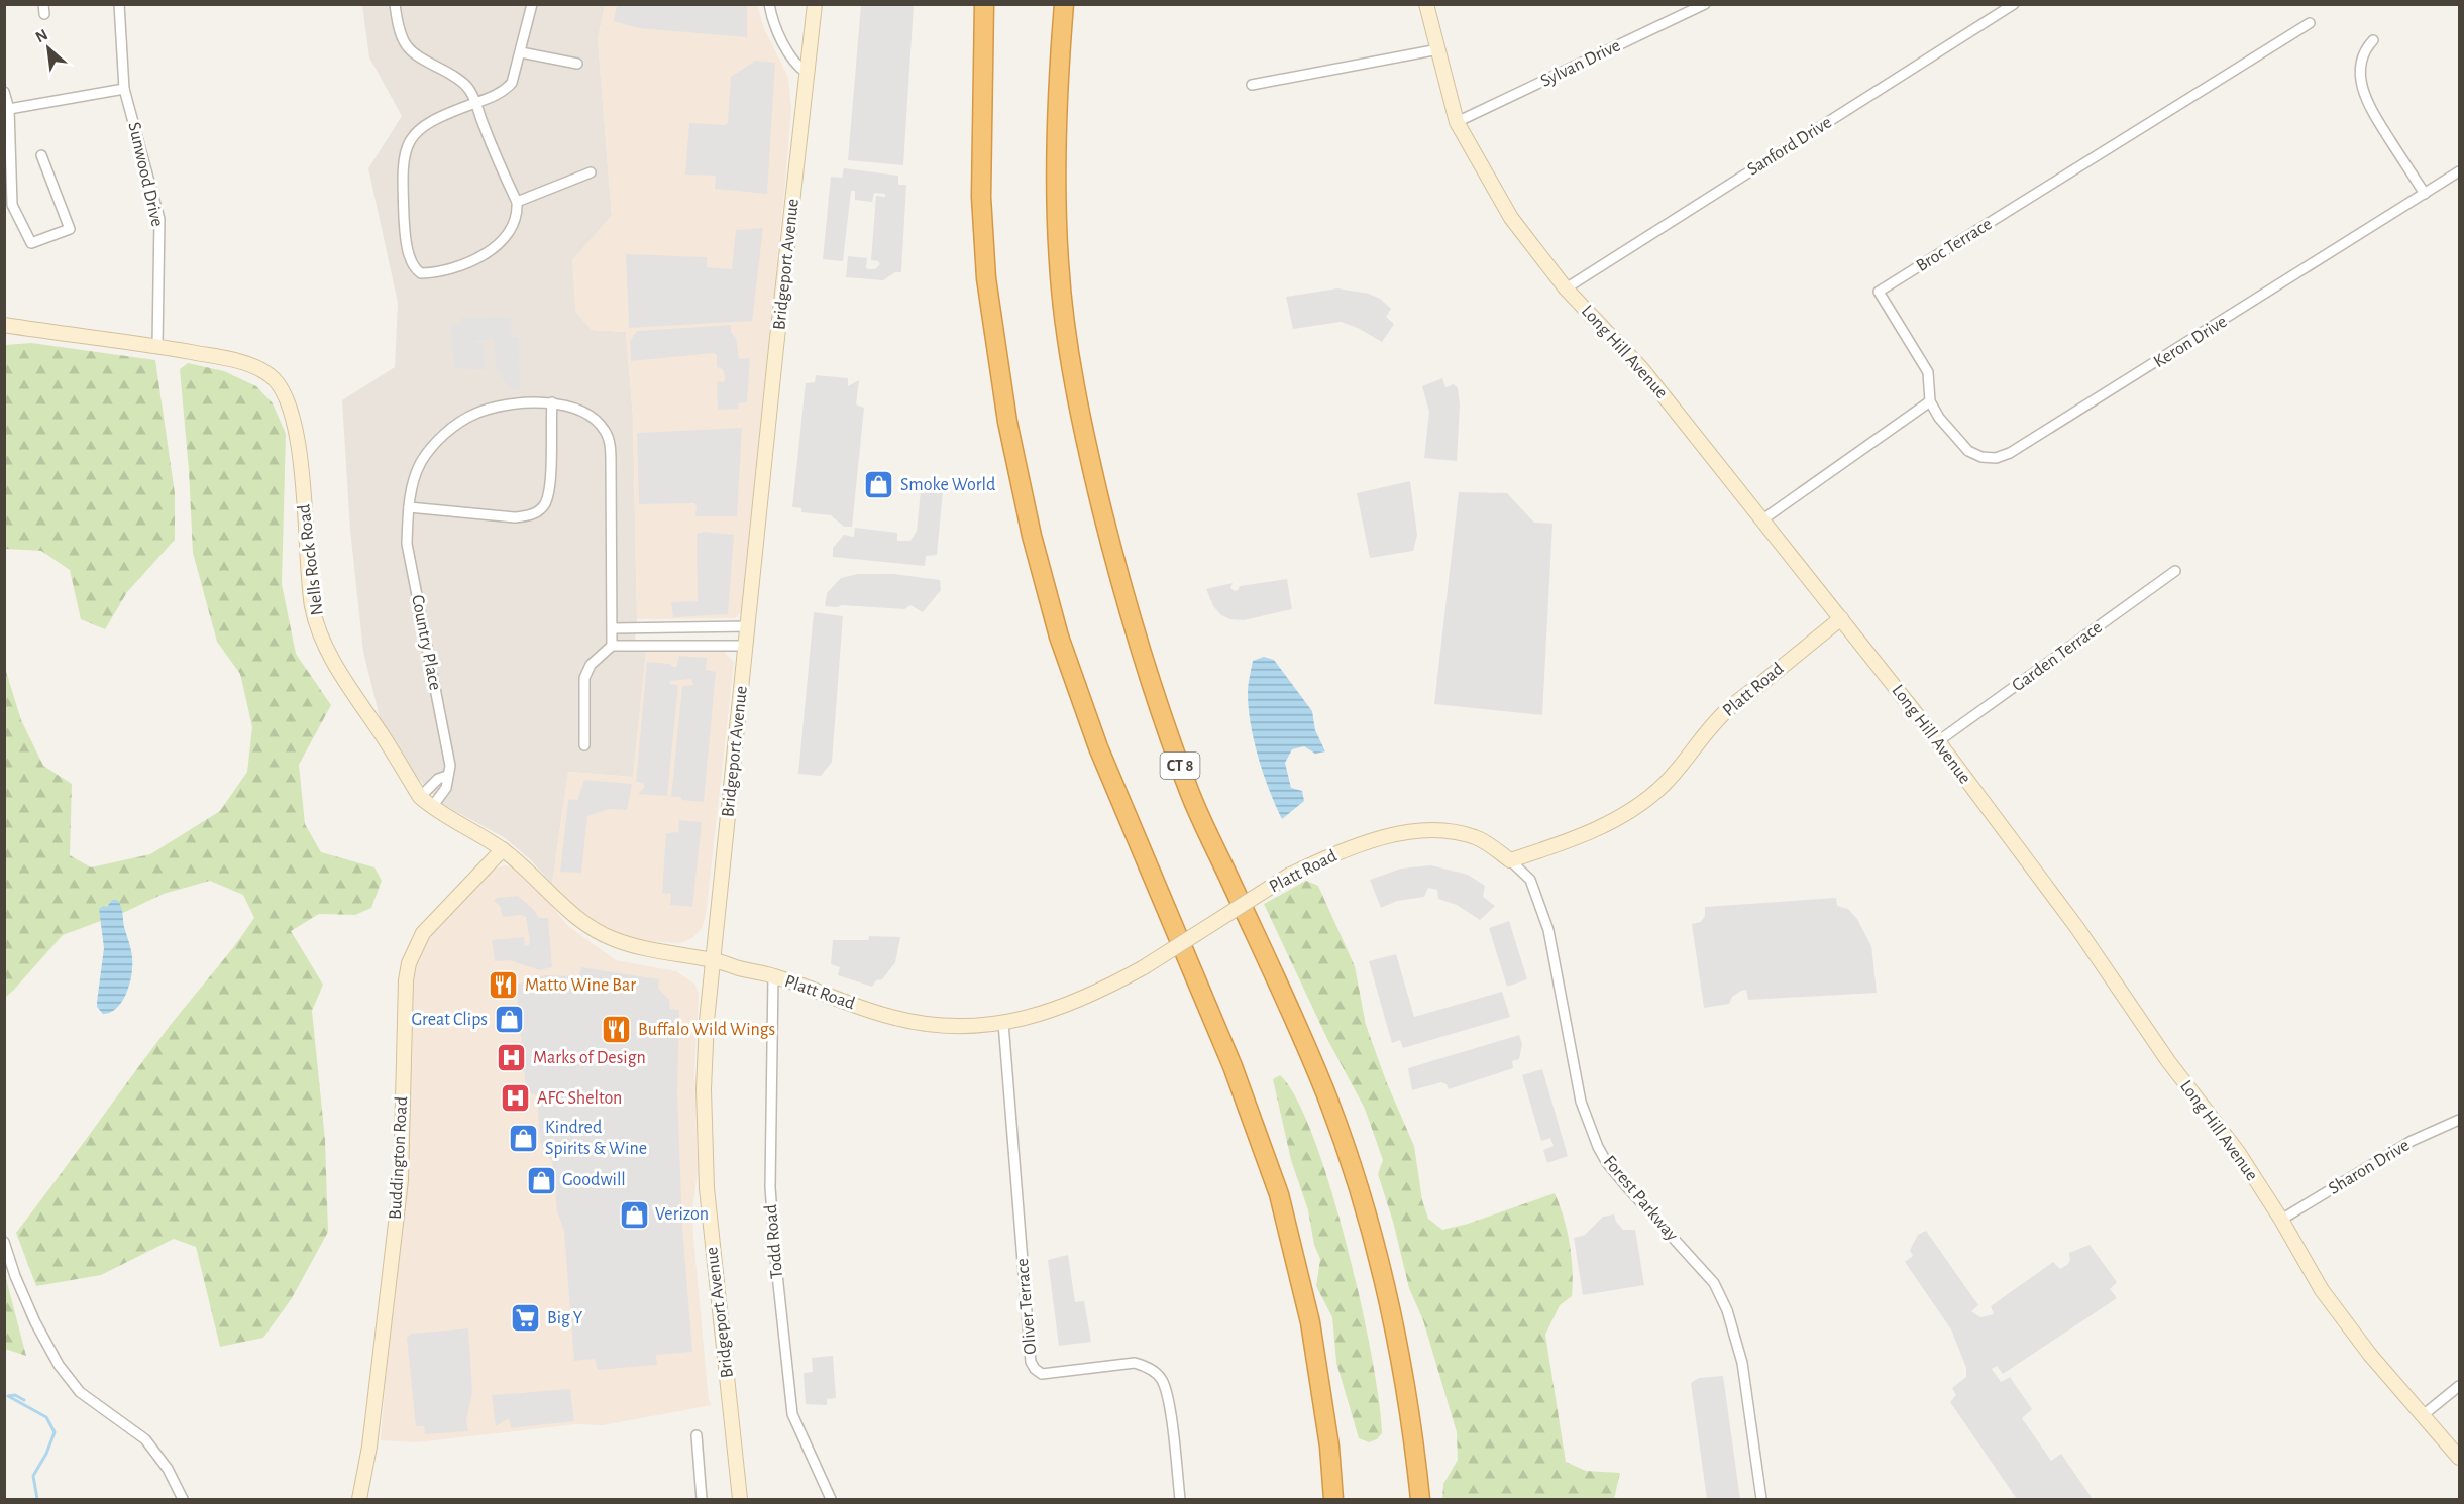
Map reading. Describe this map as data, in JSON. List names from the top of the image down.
{
  "streets": {
    "highway": ["CT 8"],
    "street": [
      "Sylvan Drive",
      "Sanford Drive",
      "Sunwood Drive",
      "Broc Terrace",
      "Bridgeport Avenue",
      "Keron Drive",
      "Long Hill Avenue",
      "Nells Rock Road",
      "Country Place",
      "Garden Terrace",
      "Platt Road",
      "Buddington Road",
      "Sharon Drive",
      "Forest Parkway",
      "Todd Road",
      "Oliver Terrace"
    ]
  },
  "crossings": [
    ["Sylvan Drive", "Long Hill Avenue"],
    ["Sanford Drive", "Long Hill Avenue"],
    ["Sunwood Drive", "Nells Rock Road"],
    ["Broc Terrace", "Keron Drive"],
    ["Bridgeport Avenue", "Nells Rock Road"],
    ["Bridgeport Avenue", "Platt Road"],
    ["Long Hill Avenue", "Garden Terrace"],
    ["Long Hill Avenue", "Platt Road"],
    ["Long Hill Avenue", "Sharon Drive"],
    ["Nells Rock Road", "Country Place"],
    ["Nells Rock Road", "Platt Road"],
    ["Nells Rock Road", "Buddington Road"],
    ["Platt Road", "Forest Parkway"],
    ["Platt Road", "Todd Road"],
    ["Platt Road", "Oliver Terrace"]
  ],
  "places": {
    "shop": [
      "Smoke World",
      "Great Clips",
      "Kindred Spirits & Wine",
      "Goodwill",
      "Verizon"
    ],
    "restaurant": ["Matto Wine Bar", "Buffalo Wild Wings"],
    "hospital": ["Marks of Design", "AFC Shelton"],
    "supermarket": ["Big Y"]
  },
  "north": "top left"
}
